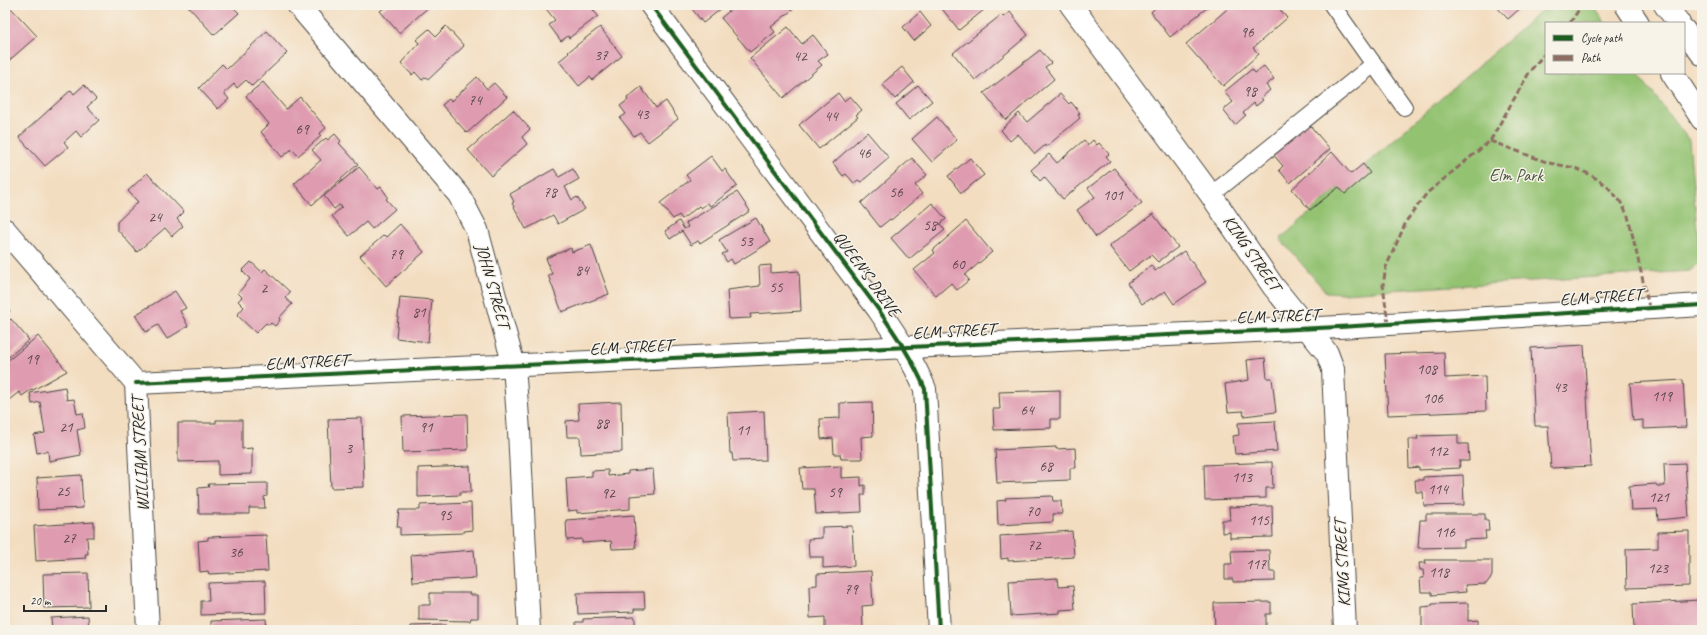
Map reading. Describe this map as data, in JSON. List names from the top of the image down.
{
  "streets": {
    "street": [
      "KING STREET",
      "QUEEN'S DRIVE",
      "JOHN STREET",
      "ELM STREET",
      "WILLIAM STREET"
    ]
  },
  "crossings": [
    ["KING STREET", "ELM STREET"],
    ["QUEEN'S DRIVE", "ELM STREET"],
    ["JOHN STREET", "ELM STREET"],
    ["ELM STREET", "WILLIAM STREET"]
  ],
  "parks": ["Elm Park"],
  "house_numbers": [
    "96",
    "37",
    "42",
    "98",
    "74",
    "43",
    "44",
    "69",
    "46",
    "78",
    "56",
    "101",
    "24",
    "58",
    "53",
    "79",
    "60",
    "84",
    "55",
    "2",
    "81",
    "19",
    "108",
    "43",
    "119",
    "106",
    "64",
    "88",
    "21",
    "91",
    "11",
    "3",
    "112",
    "68",
    "113",
    "114",
    "25",
    "59",
    "92",
    "121",
    "70",
    "95",
    "115",
    "116",
    "27",
    "72",
    "36",
    "117",
    "123",
    "118",
    "79"
  ],
  "legend": ["Cycle path", "Path"],
  "scale_bar": "20 m"
}
